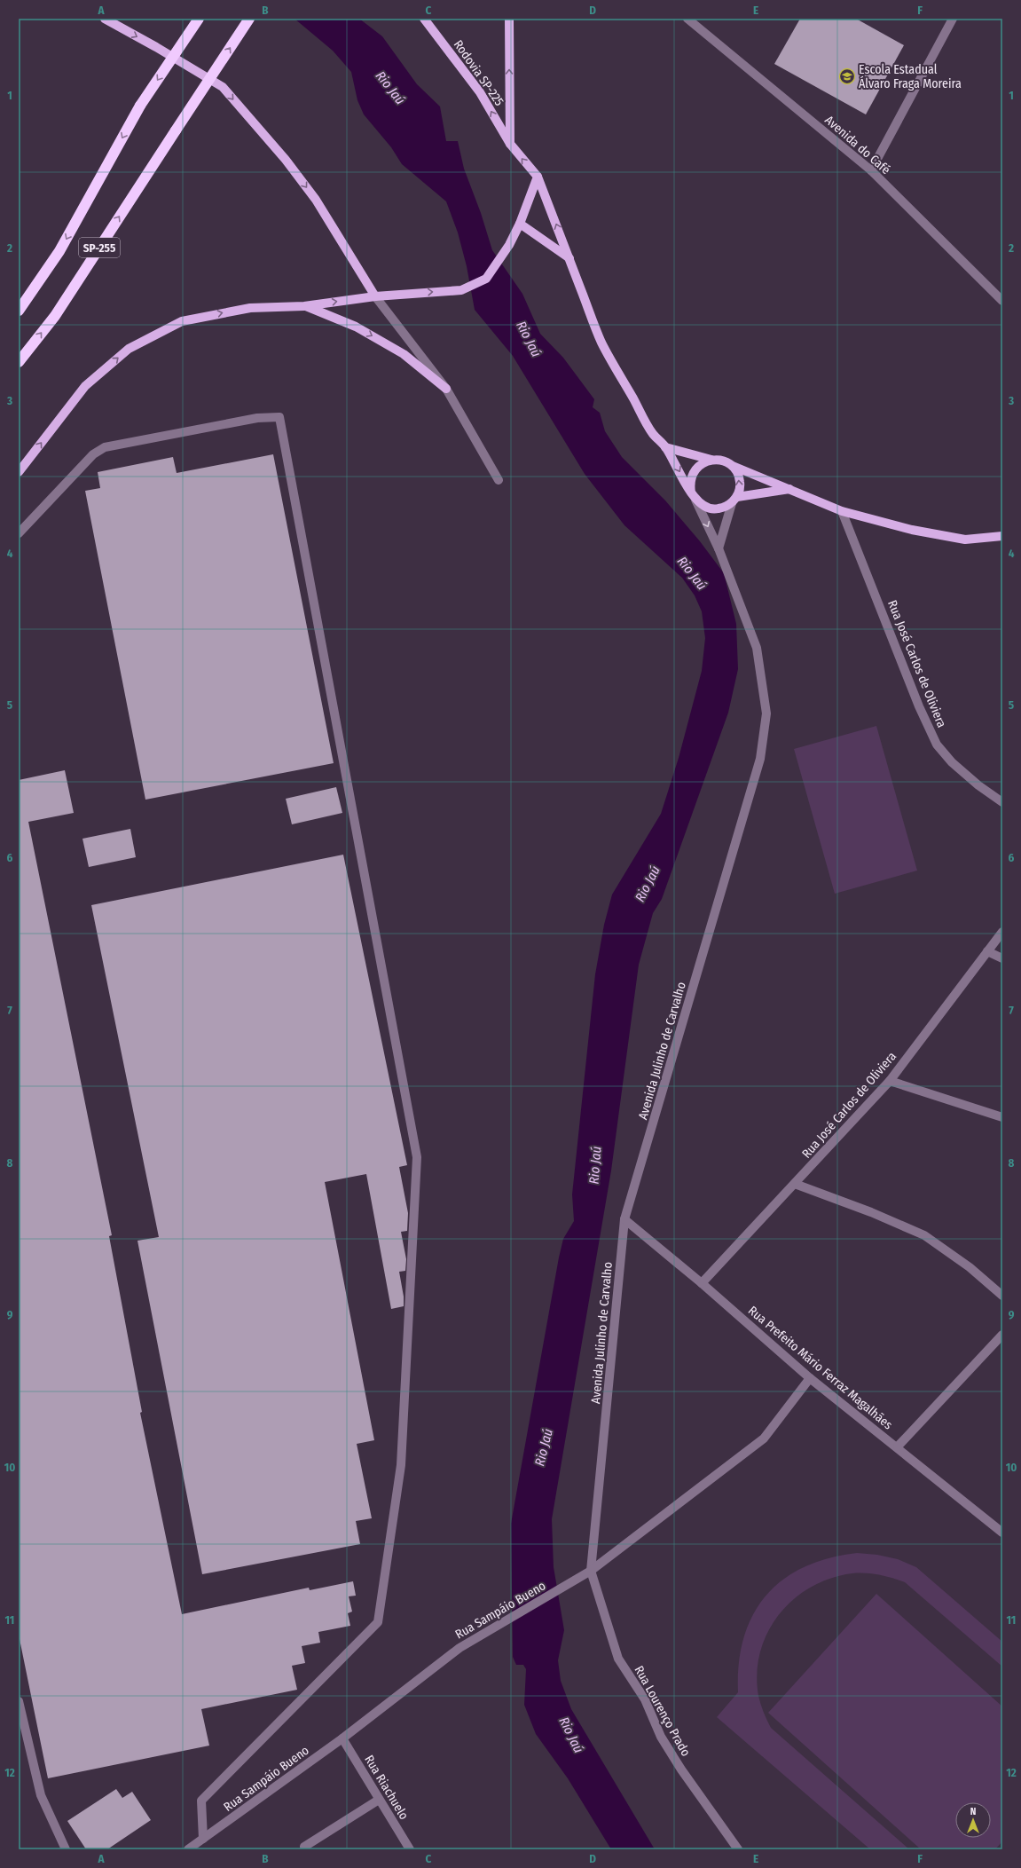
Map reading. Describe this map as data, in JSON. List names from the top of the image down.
{
  "streets": {
    "highway": ["SP-255"],
    "main road": ["Rodovia SP-225", "Avenida Julinho de Carvalho"],
    "street": [
      "Avenida do Café",
      "Rua José Carlos de Oliviera",
      "Rua Prefeito Mário Ferraz Magalhães",
      "Rua Sampáio Bueno",
      "Rua Lourenço Prado",
      "Rua Riachuelo"
    ]
  },
  "crossings": [
    ["Rodovia SP-225", "Avenida Julinho de Carvalho"],
    ["Rua José Carlos de Oliviera", "Rua Prefeito Mário Ferraz Magalhães"],
    ["Avenida Julinho de Carvalho", "Rua Prefeito Mário Ferraz Magalhães"],
    ["Avenida Julinho de Carvalho", "Rua Sampáio Bueno"],
    ["Avenida Julinho de Carvalho", "Rua Lourenço Prado"],
    ["Rua Prefeito Mário Ferraz Magalhães", "Rua Sampáio Bueno"],
    ["Rua Sampáio Bueno", "Rua Lourenço Prado"],
    ["Rua Sampáio Bueno", "Rua Riachuelo"]
  ],
  "one_way": ["Rodovia SP-225"],
  "water": ["Rio Jaú"],
  "places": {
    "school or university": ["Escola Estadual Álvaro Fraga Moreira"]
  },
  "north": "top",
  "grid": {
    "columns": [
      "A",
      "B",
      "C",
      "D",
      "E",
      "F"
    ],
    "rows": [
      "1",
      "2",
      "3",
      "4",
      "5",
      "6",
      "7",
      "8",
      "9",
      "10",
      "11",
      "12"
    ]
  }
}
